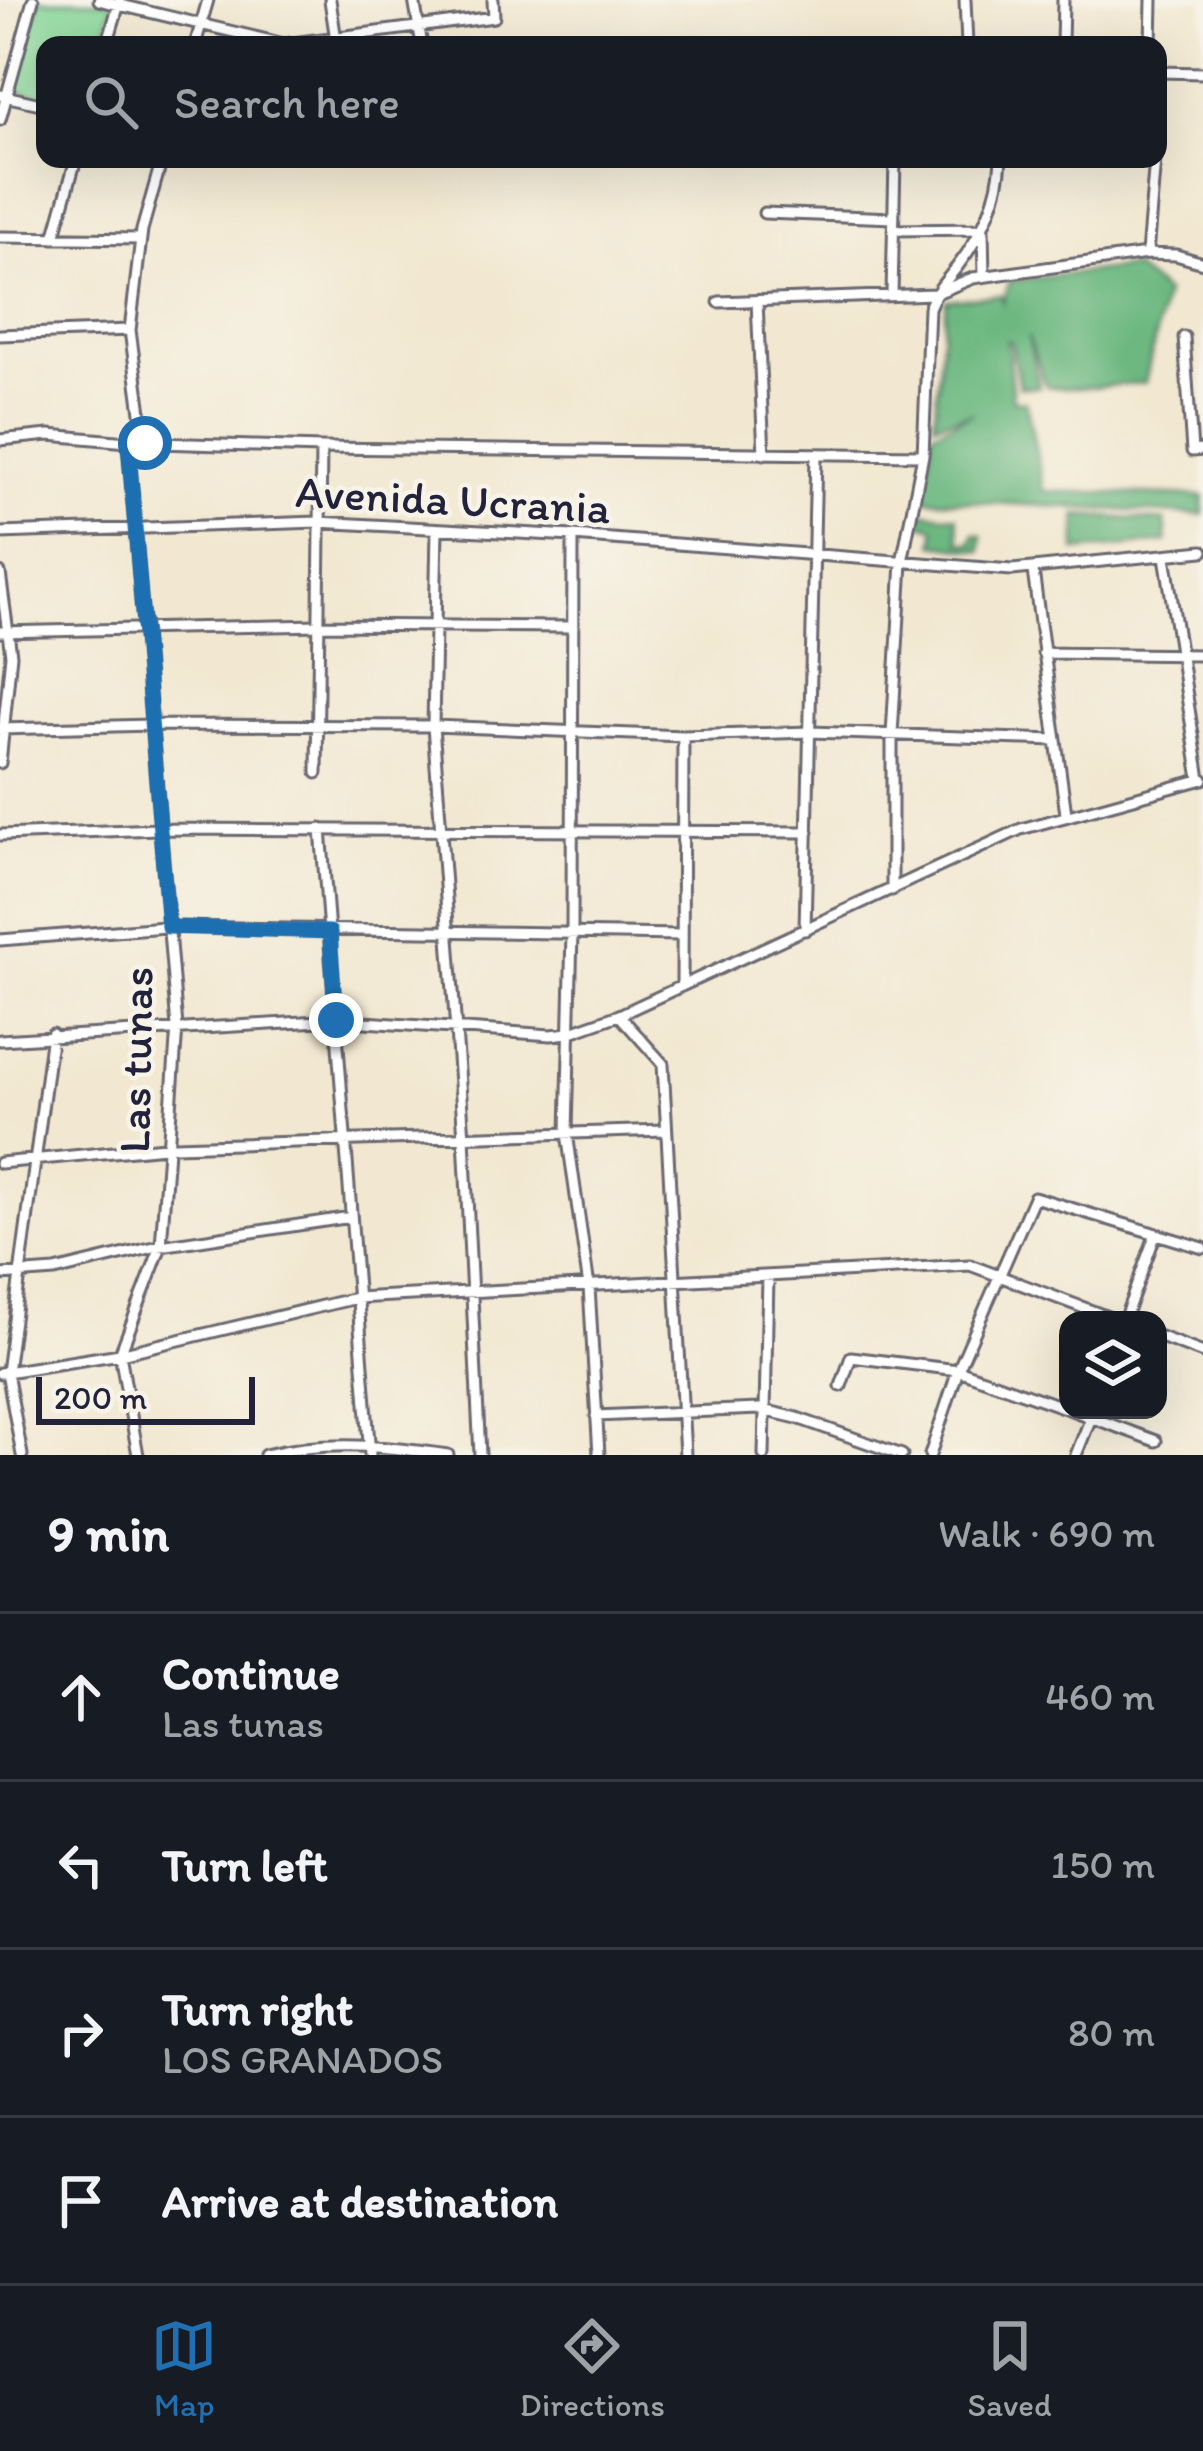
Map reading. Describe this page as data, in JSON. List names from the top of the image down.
{
  "streets": {
    "street": ["Avenida Ucrania", "Las tunas"]
  },
  "crossings": [
    ["Avenida Ucrania", "Las tunas"]
  ],
  "scale_bar": "200 m",
  "page": {
    "search": "Search here",
    "scale": "200 m",
    "heading": ["9 min", "Walk · 690 m"],
    "list": [
      ["Continue", "Las tunas", "460 m"],
      ["Turn left", "150 m"],
      ["Turn right", "LOS GRANADOS", "80 m"],
      "Arrive at destination"
    ],
    "nav": ["Map", "Directions", "Saved"]
  }
}
